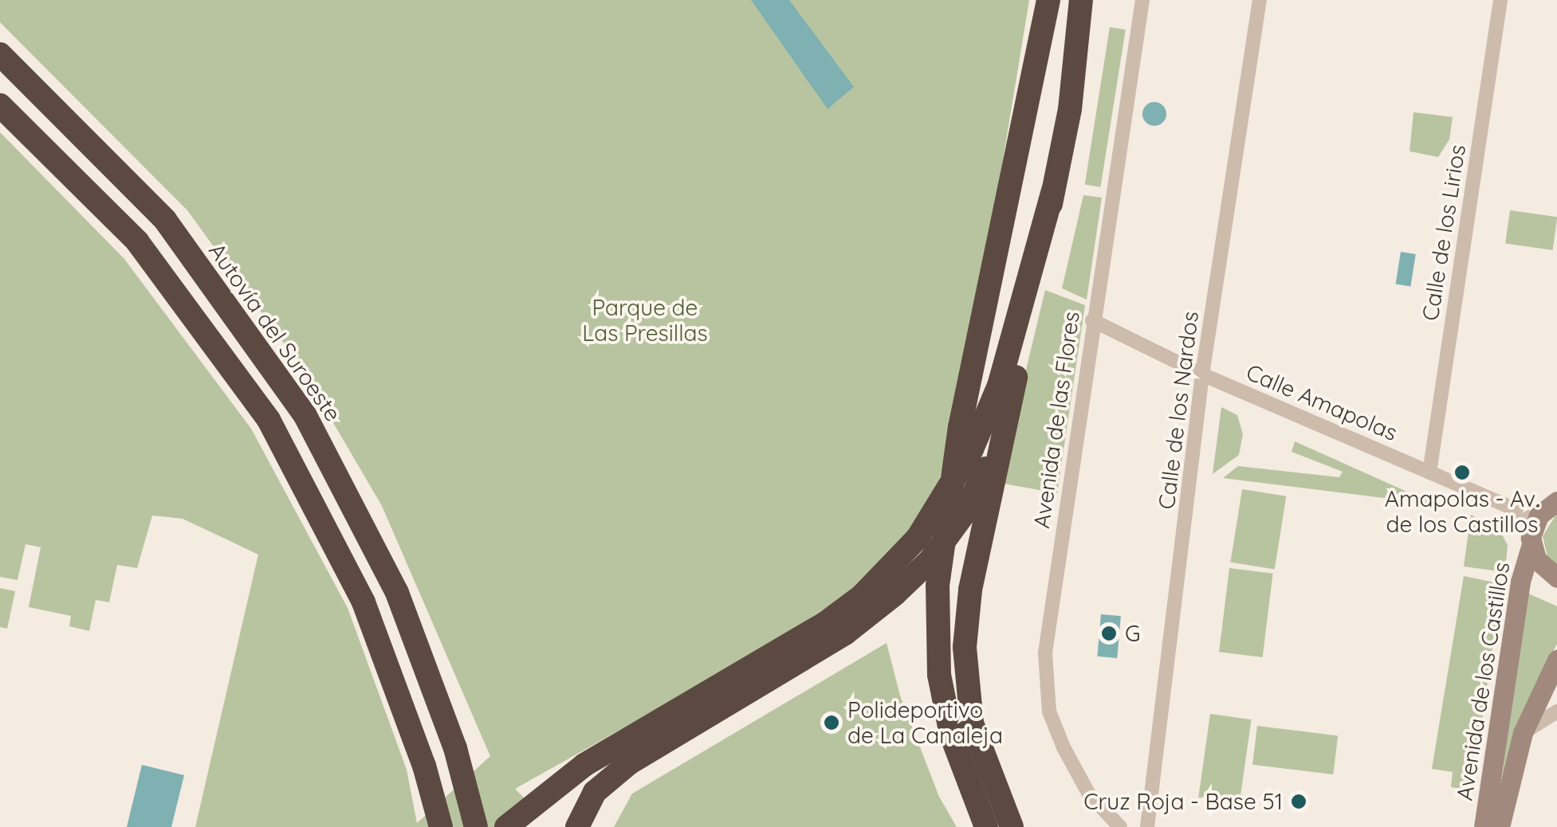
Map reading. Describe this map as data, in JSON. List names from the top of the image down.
{
  "streets": {
    "highway": ["Autovía del Suroeste"],
    "street": [
      "Calle de los Lirios",
      "Calle Amapolas",
      "Calle de los Nardos",
      "Avenida de las Flores",
      "Avenida de los Castillos"
    ]
  },
  "crossings": [
    ["Calle de los Lirios", "Calle Amapolas"],
    ["Calle Amapolas", "Calle de los Nardos"],
    ["Calle Amapolas", "Avenida de las Flores"],
    ["Calle Amapolas", "Avenida de los Castillos"]
  ],
  "parks": ["Parque de Las Presillas"],
  "places": [
    "Amapolas - Av. de los Castillos",
    "G",
    "Polideportivo de La Canaleja",
    "Cruz Roja - Base 51"
  ]
}
